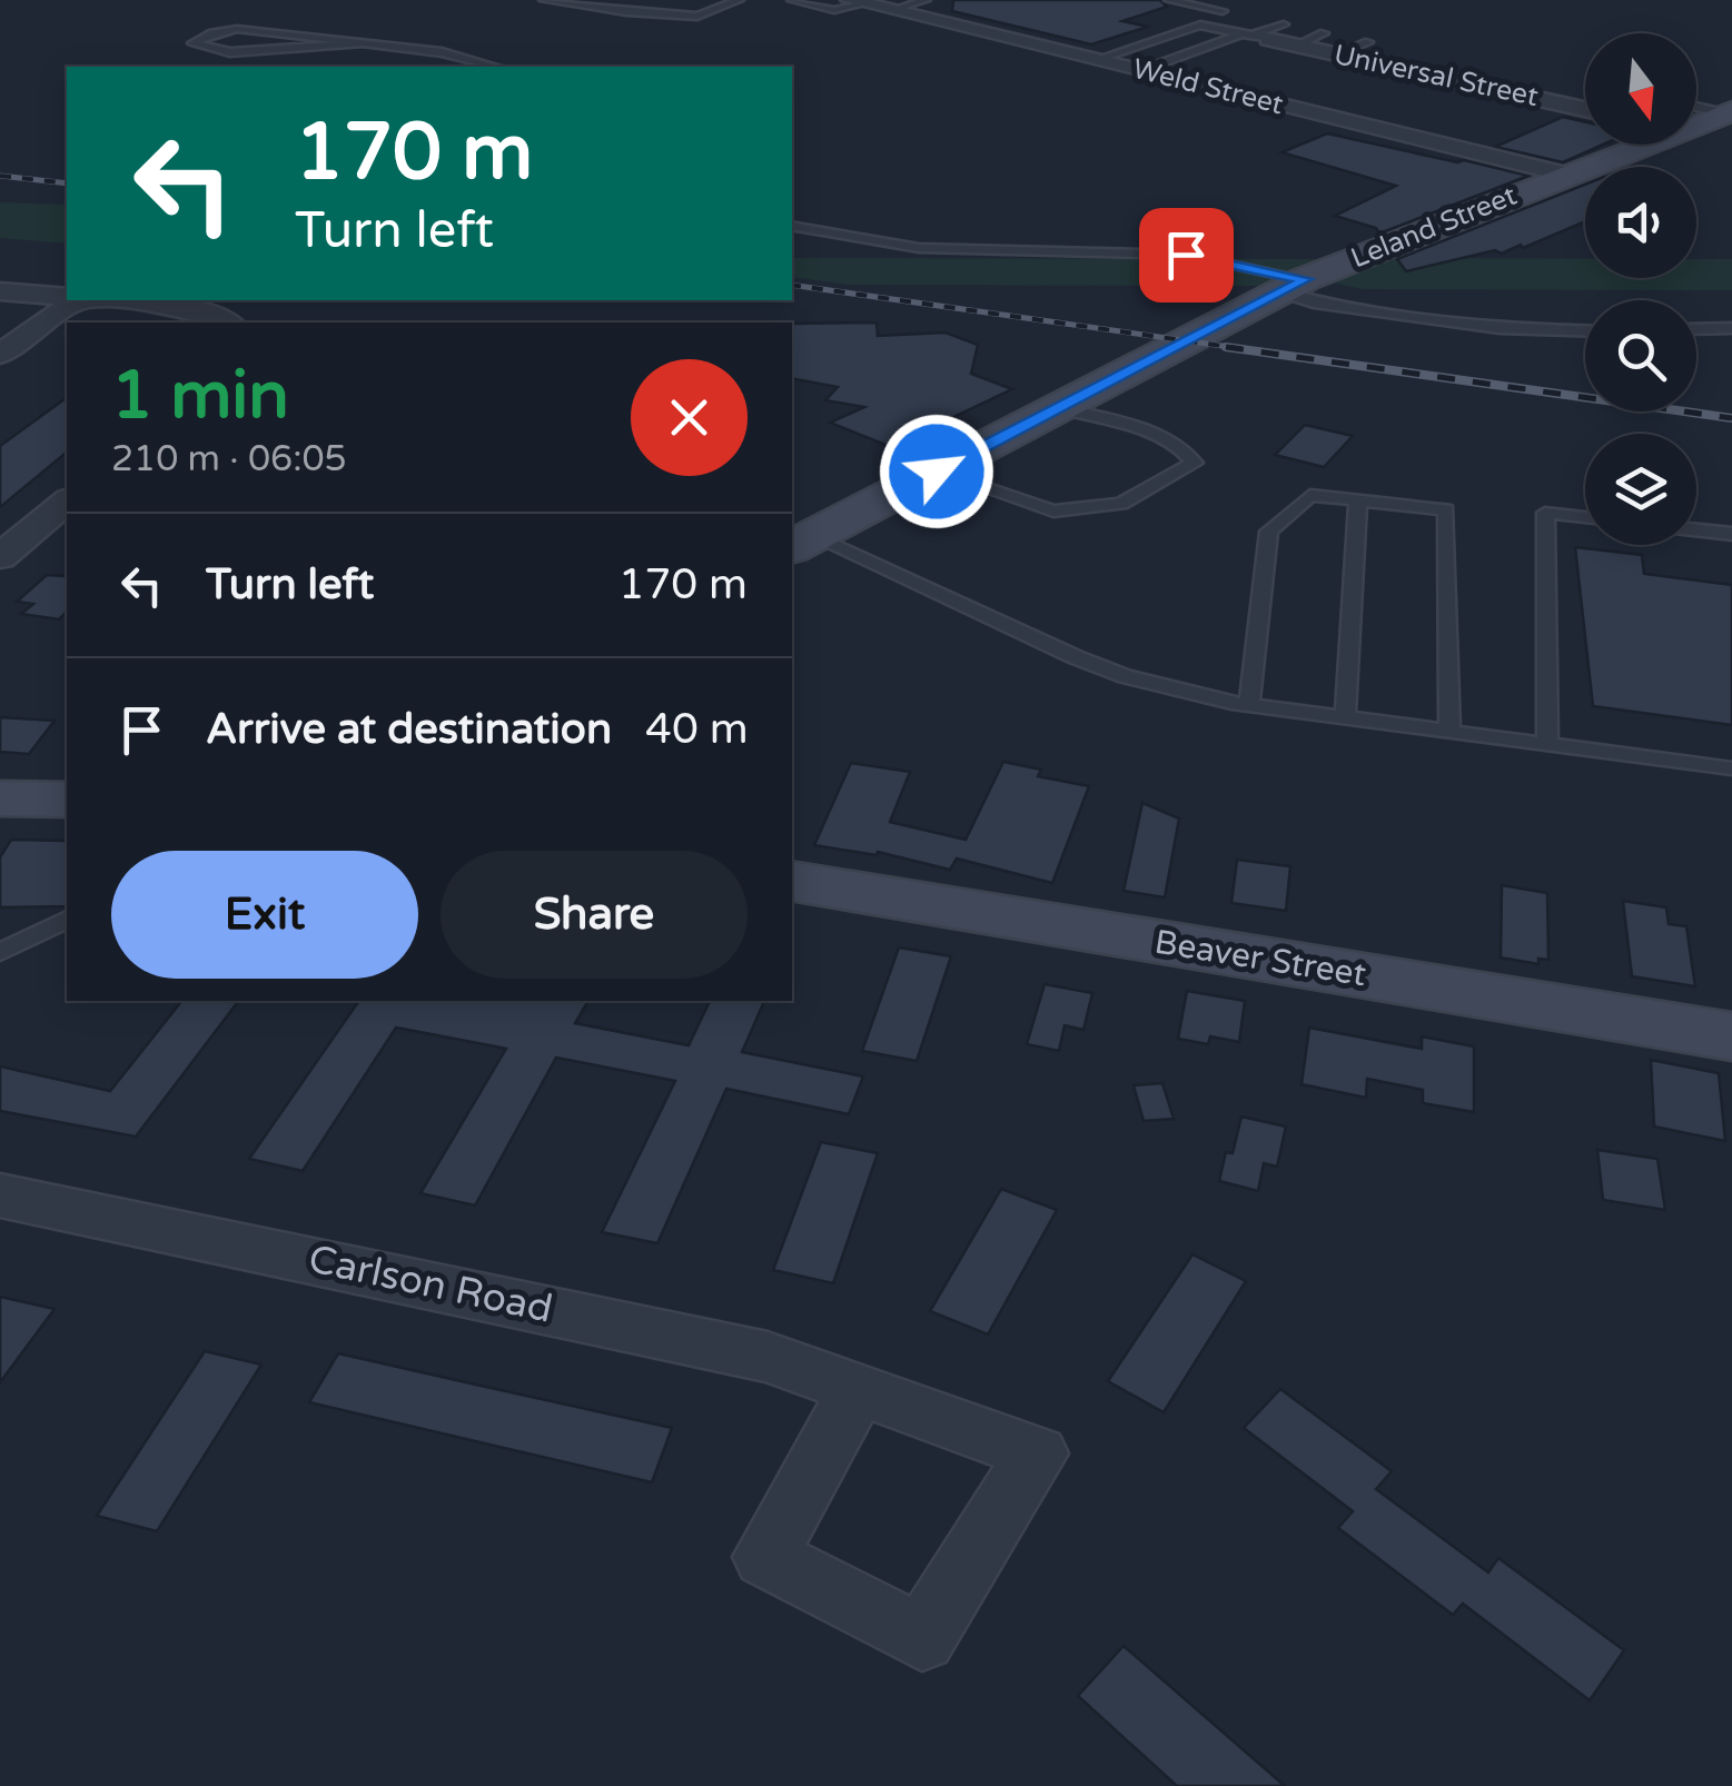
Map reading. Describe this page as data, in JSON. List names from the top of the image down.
{
  "streets": {
    "street": [
      "Universal Street",
      "Weld Street",
      "Leland Street",
      "Beaver Street",
      "Carlson Road"
    ]
  },
  "crossings": [
    ["Weld Street", "Leland Street"]
  ],
  "north": "bottom",
  "page": {
    "turn": ["170 m", "Turn left"],
    "heading": ["1 min", "210 m · 06:05"],
    "list": [
      {
        "name": "Turn left",
        "value": "170 m"
      },
      {
        "name": "Arrive at destination",
        "value": "40 m"
      }
    ],
    "buttons": ["Exit", "Share"]
  }
}
